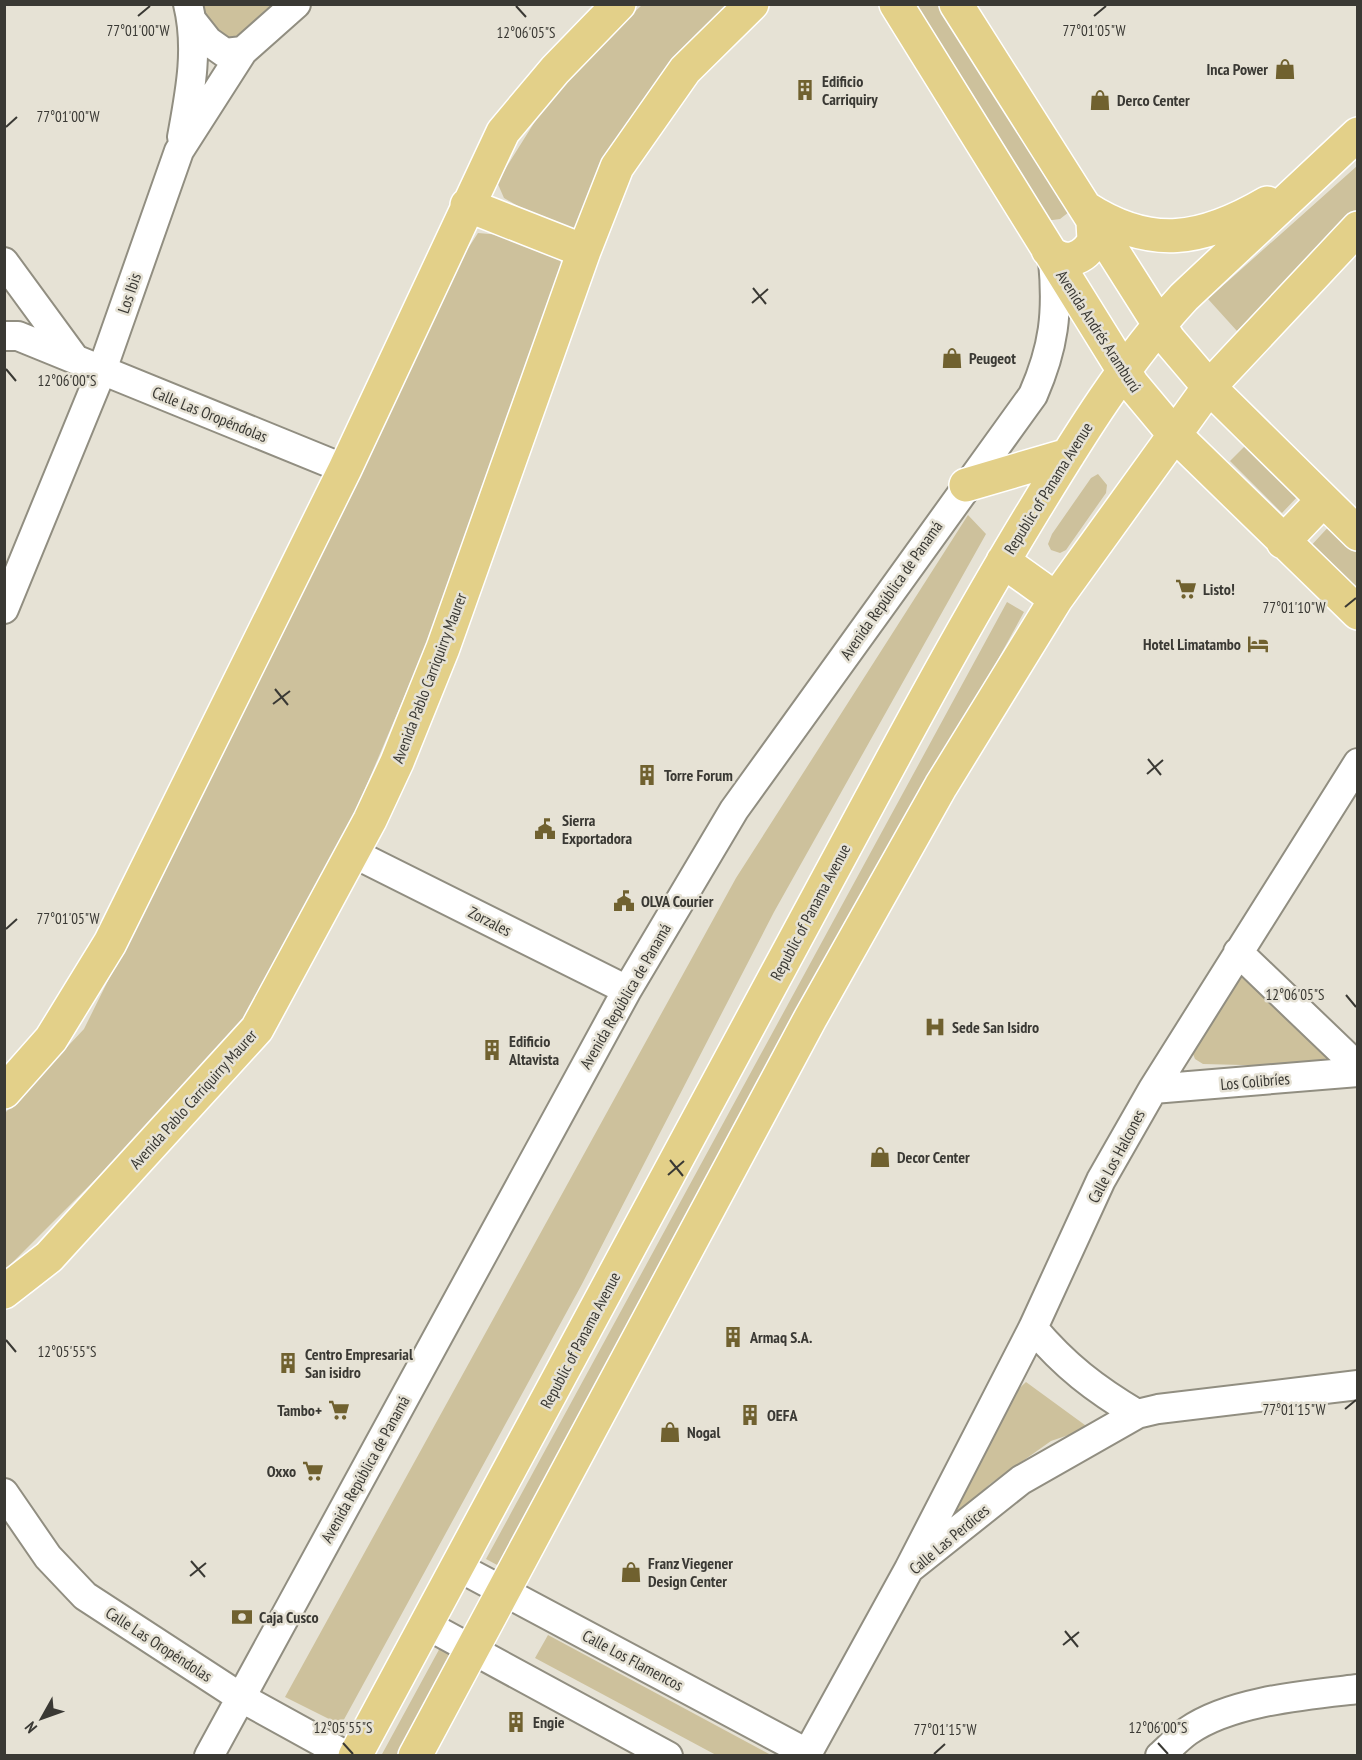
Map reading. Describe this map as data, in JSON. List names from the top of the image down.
{
  "streets": {
    "main road": ["Avenida Andrés Aramburú", "Republic of Panama Avenue", "Avenida Pablo Carriquirry Maurer"],
    "street": [
      "Los Ibis",
      "Calle Las Oropéndolas",
      "Avenida República de Panamá",
      "Zorzales",
      "Los Colibríes",
      "Calle Los Halcones",
      "Calle Las Perdices",
      "Calle Los Flamencos"
    ]
  },
  "crossings": [
    ["Los Ibis", "Calle Las Oropéndolas"],
    ["Avenida Andrés Aramburú", "Republic of Panama Avenue"],
    ["Avenida Andrés Aramburú", "Avenida República de Panamá"],
    ["Calle Las Oropéndolas", "Avenida República de Panamá"],
    ["Republic of Panama Avenue", "Calle Los Flamencos"],
    ["Avenida República de Panamá", "Zorzales"],
    ["Avenida Pablo Carriquirry Maurer", "Zorzales"],
    ["Los Colibríes", "Calle Los Halcones"],
    ["Calle Los Halcones", "Calle Las Perdices"],
    ["Calle Las Perdices", "Calle Los Flamencos"]
  ],
  "places": {
    "shop": [
      "Inca Power",
      "Derco Center",
      "Peugeot",
      "Decor Center",
      "Nogal",
      "Franz Viegener Design Center"
    ],
    "building": [
      "Edificio Carriquiry",
      "Torre Forum",
      "Edificio Altavista",
      "Armaq S.A.",
      "Centro Empresarial San isidro",
      "OEFA",
      "Engie"
    ],
    "supermarket": ["Listo!", "Tambo+", "Oxxo"],
    "hotel": ["Hotel Limatambo"],
    "public building": ["Sierra Exportadora", "OLVA Courier"],
    "hospital": ["Sede San Isidro"],
    "bank": ["Caja Cusco"]
  },
  "north": "bottom left",
  "coordinates": [
    "77°01'00\"W",
    "77°01'05\"W",
    "12°06'05\"S",
    "12°06'00\"S",
    "77°01'10\"W",
    "12°05'55\"S",
    "77°01'15\"W"
  ]
}
